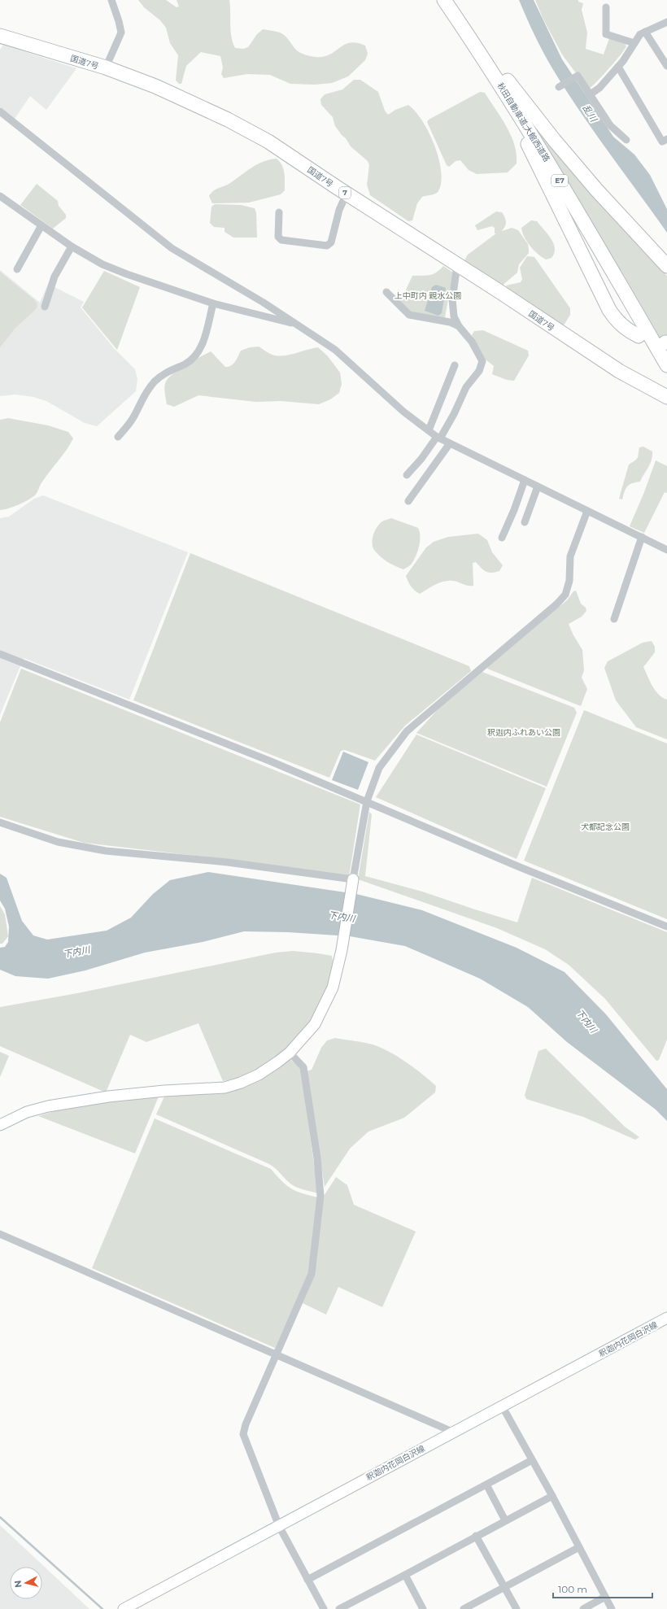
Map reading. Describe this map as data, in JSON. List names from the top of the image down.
{
  "streets": {
    "highway": [
      "国道7号",
      "秋田自動車道;大館西道路",
      "E7",
      "7"
    ],
    "main road": ["釈迦内花岡白沢線"]
  },
  "water": ["乱川", "下内川"],
  "parks": ["上中町内 親水公園", "釈迦内ふれあい公園", "犬都記念公園"],
  "scale_bar": "100 m",
  "north": "left"
}
